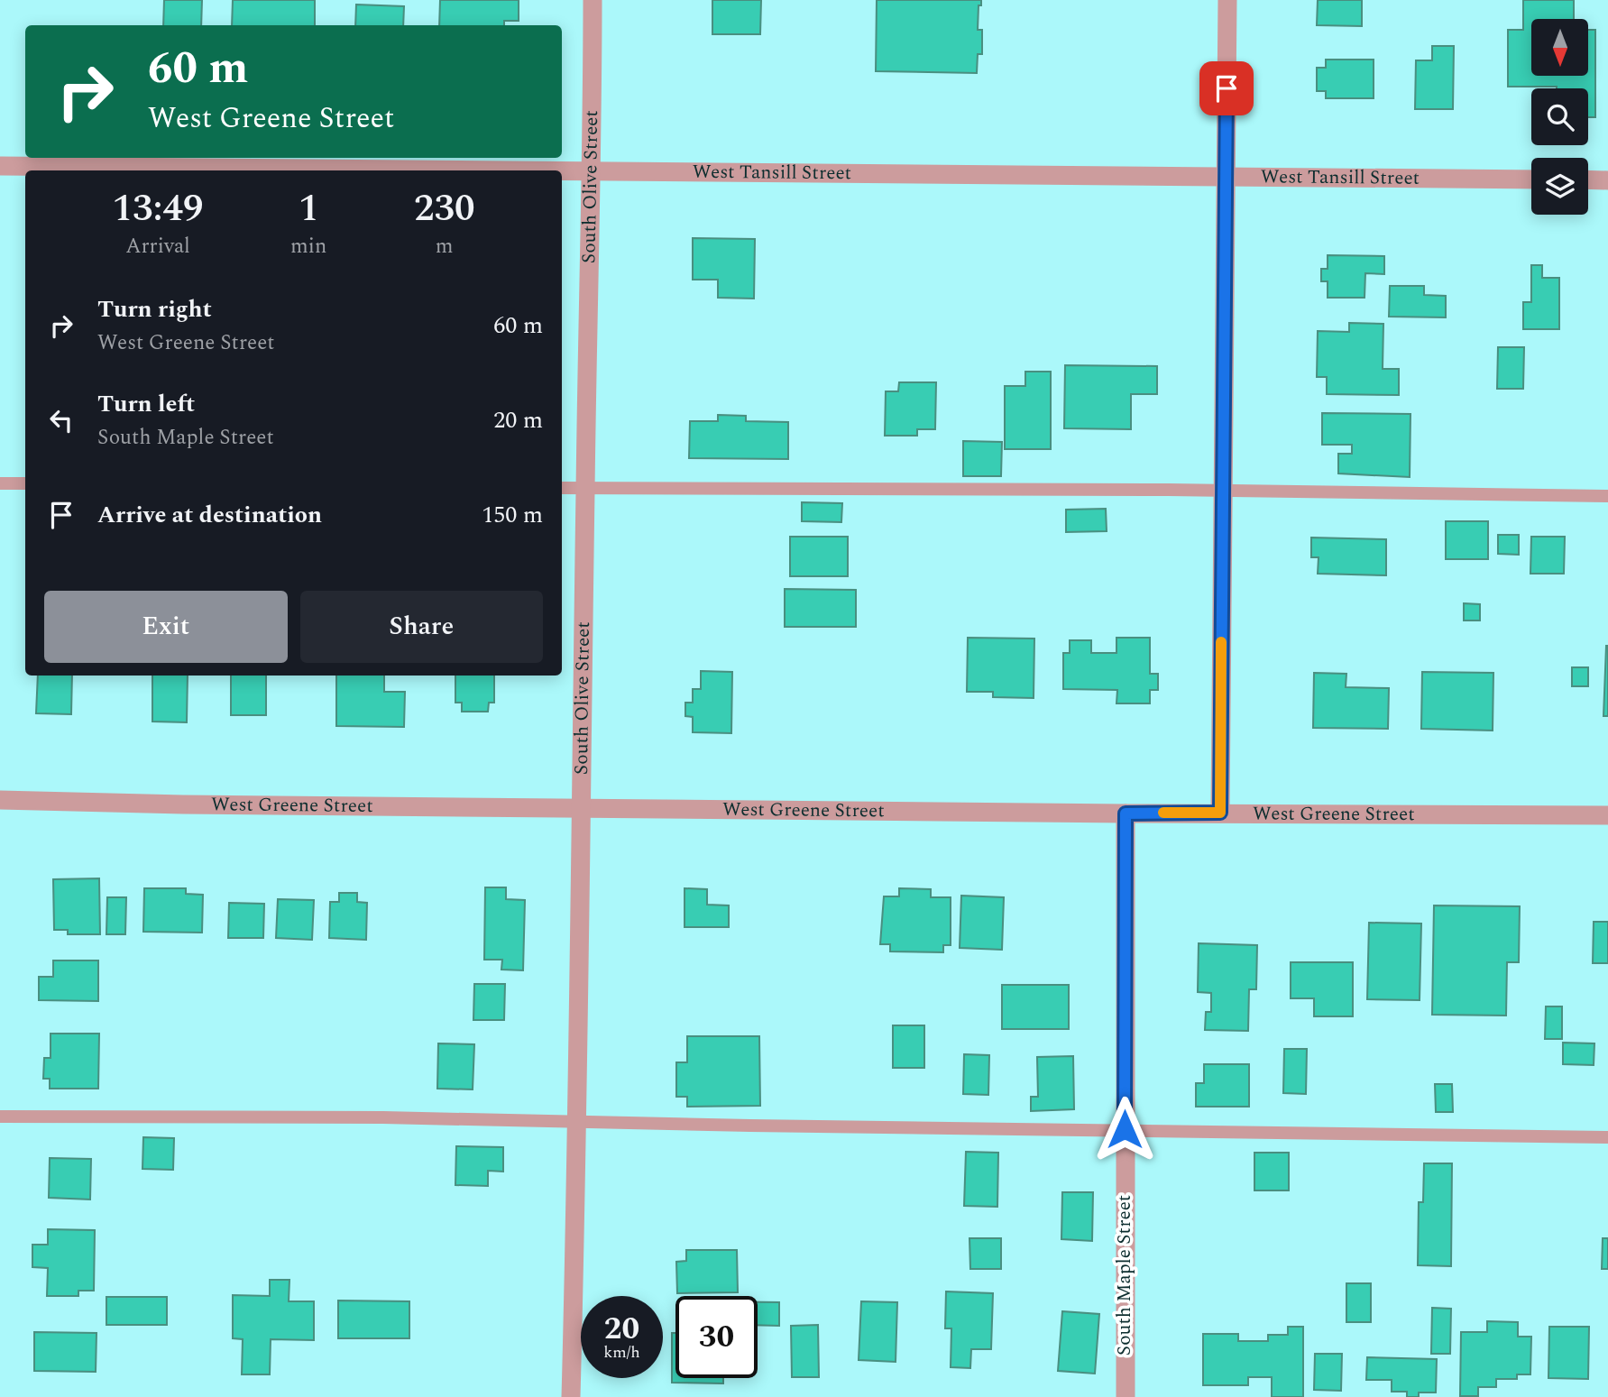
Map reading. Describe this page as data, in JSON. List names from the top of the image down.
{
  "streets": {
    "street": [
      "West Tansill Street",
      "South Olive Street",
      "West Greene Street",
      "South Maple Street"
    ]
  },
  "crossings": [
    ["West Tansill Street", "South Olive Street"],
    ["South Olive Street", "West Greene Street"],
    ["West Greene Street", "South Maple Street"]
  ],
  "north": "bottom",
  "page": {
    "turn": ["60 m", "West Greene Street"],
    "eta": [
      "13:49",
      "Arrival",
      "1",
      "min",
      "230",
      "m"
    ],
    "list": [
      {
        "name": "Turn right",
        "note": "West Greene Street",
        "value": "60 m"
      },
      {
        "name": "Turn left",
        "note": "South Maple Street",
        "value": "20 m"
      },
      {
        "name": "Arrive at destination",
        "value": "150 m"
      }
    ],
    "buttons": ["Exit", "Share"],
    "speed": "20 km/h",
    "limit": "30"
  }
}
